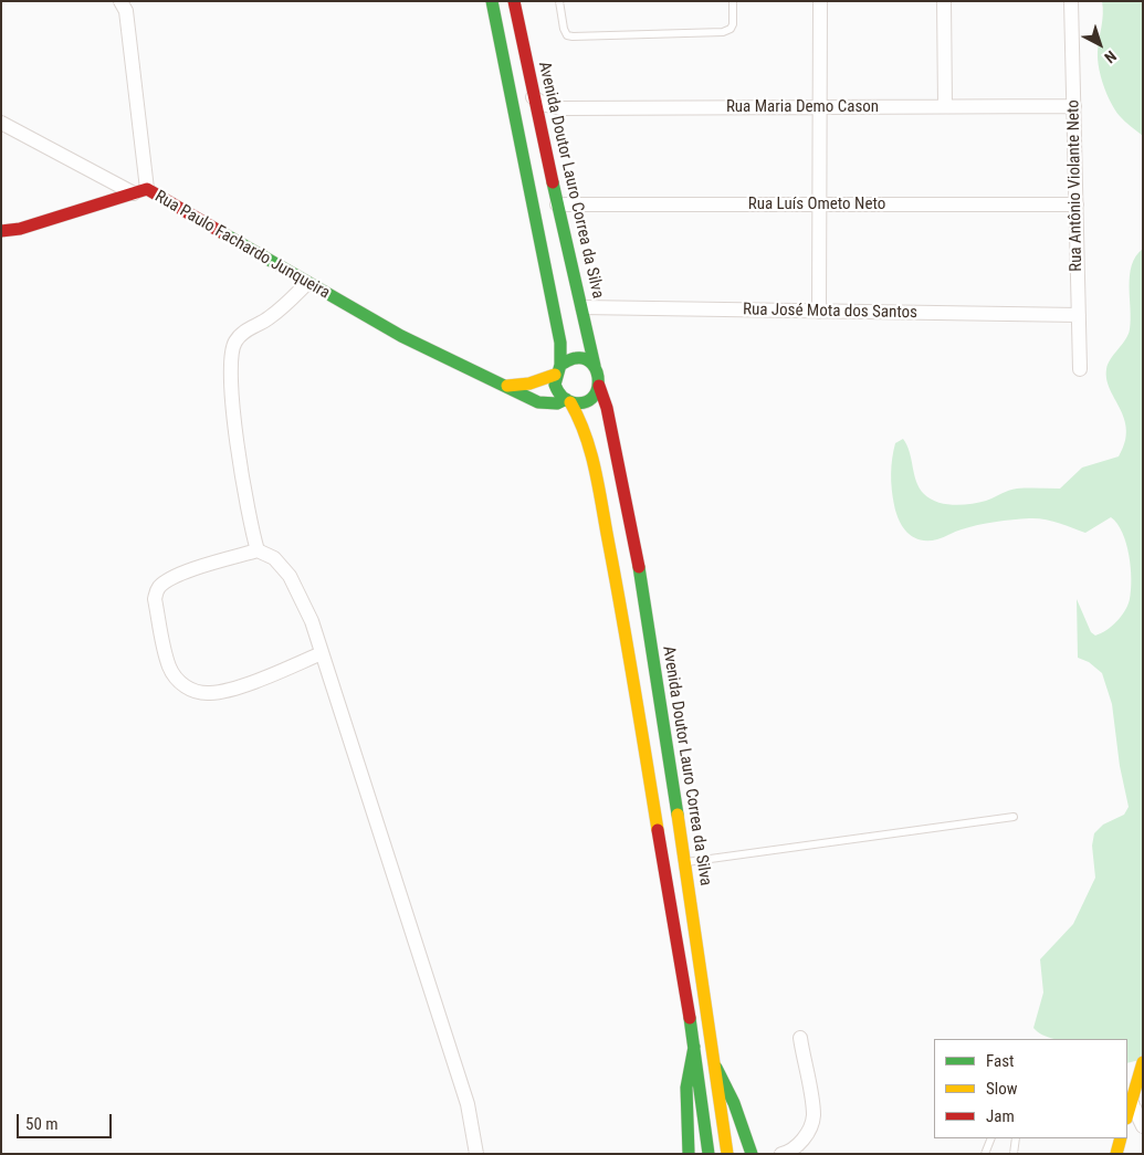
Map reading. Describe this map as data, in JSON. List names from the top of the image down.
{
  "streets": {
    "main road": ["Avenida Doutor Lauro Correa da Silva", "Rua Paulo Fachardo Junqueira"],
    "street": [
      "Rua Maria Demo Cason",
      "Rua Antônio Violante Neto",
      "Rua Luís Ometo Neto",
      "Rua José Mota dos Santos"
    ]
  },
  "crossings": [
    ["Rua Maria Demo Cason", "Avenida Doutor Lauro Correa da Silva"],
    ["Rua Maria Demo Cason", "Rua Antônio Violante Neto"],
    ["Avenida Doutor Lauro Correa da Silva", "Rua Luís Ometo Neto"],
    ["Avenida Doutor Lauro Correa da Silva", "Rua Paulo Fachardo Junqueira"],
    ["Avenida Doutor Lauro Correa da Silva", "Rua José Mota dos Santos"],
    ["Rua Antônio Violante Neto", "Rua Luís Ometo Neto"],
    ["Rua Antônio Violante Neto", "Rua José Mota dos Santos"]
  ],
  "legend": ["Fast", "Slow", "Jam"],
  "scale_bar": "50 m",
  "north": "bottom right"
}
